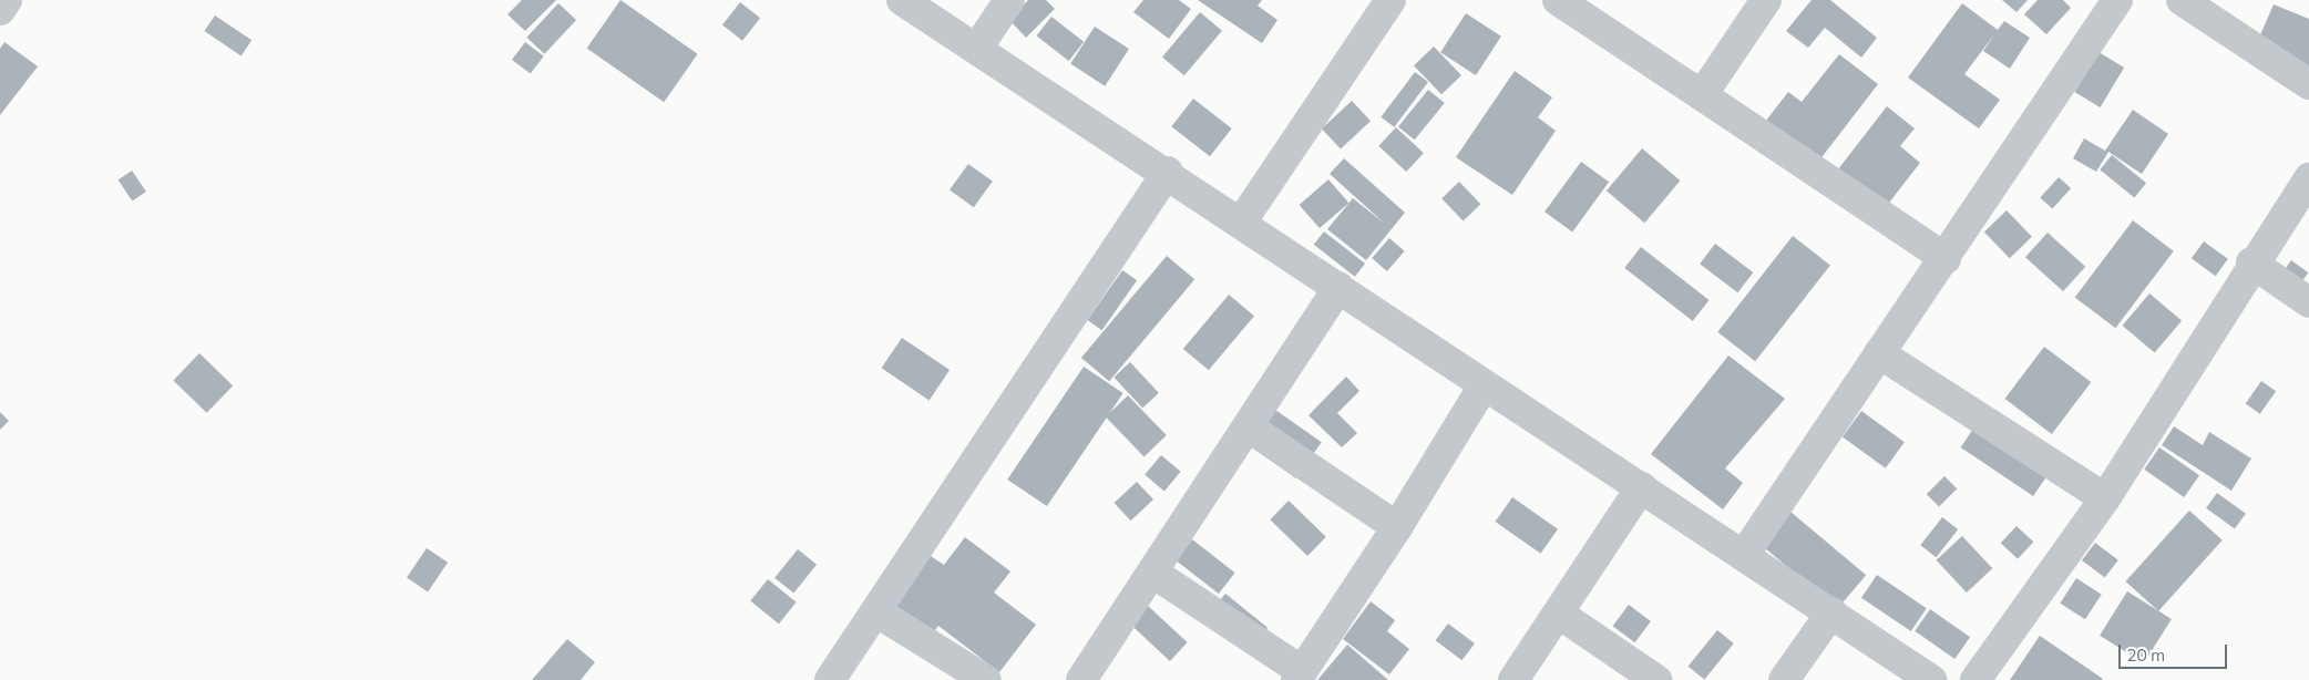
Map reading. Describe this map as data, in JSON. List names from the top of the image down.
{
  "scale_bar": "20 m"
}
